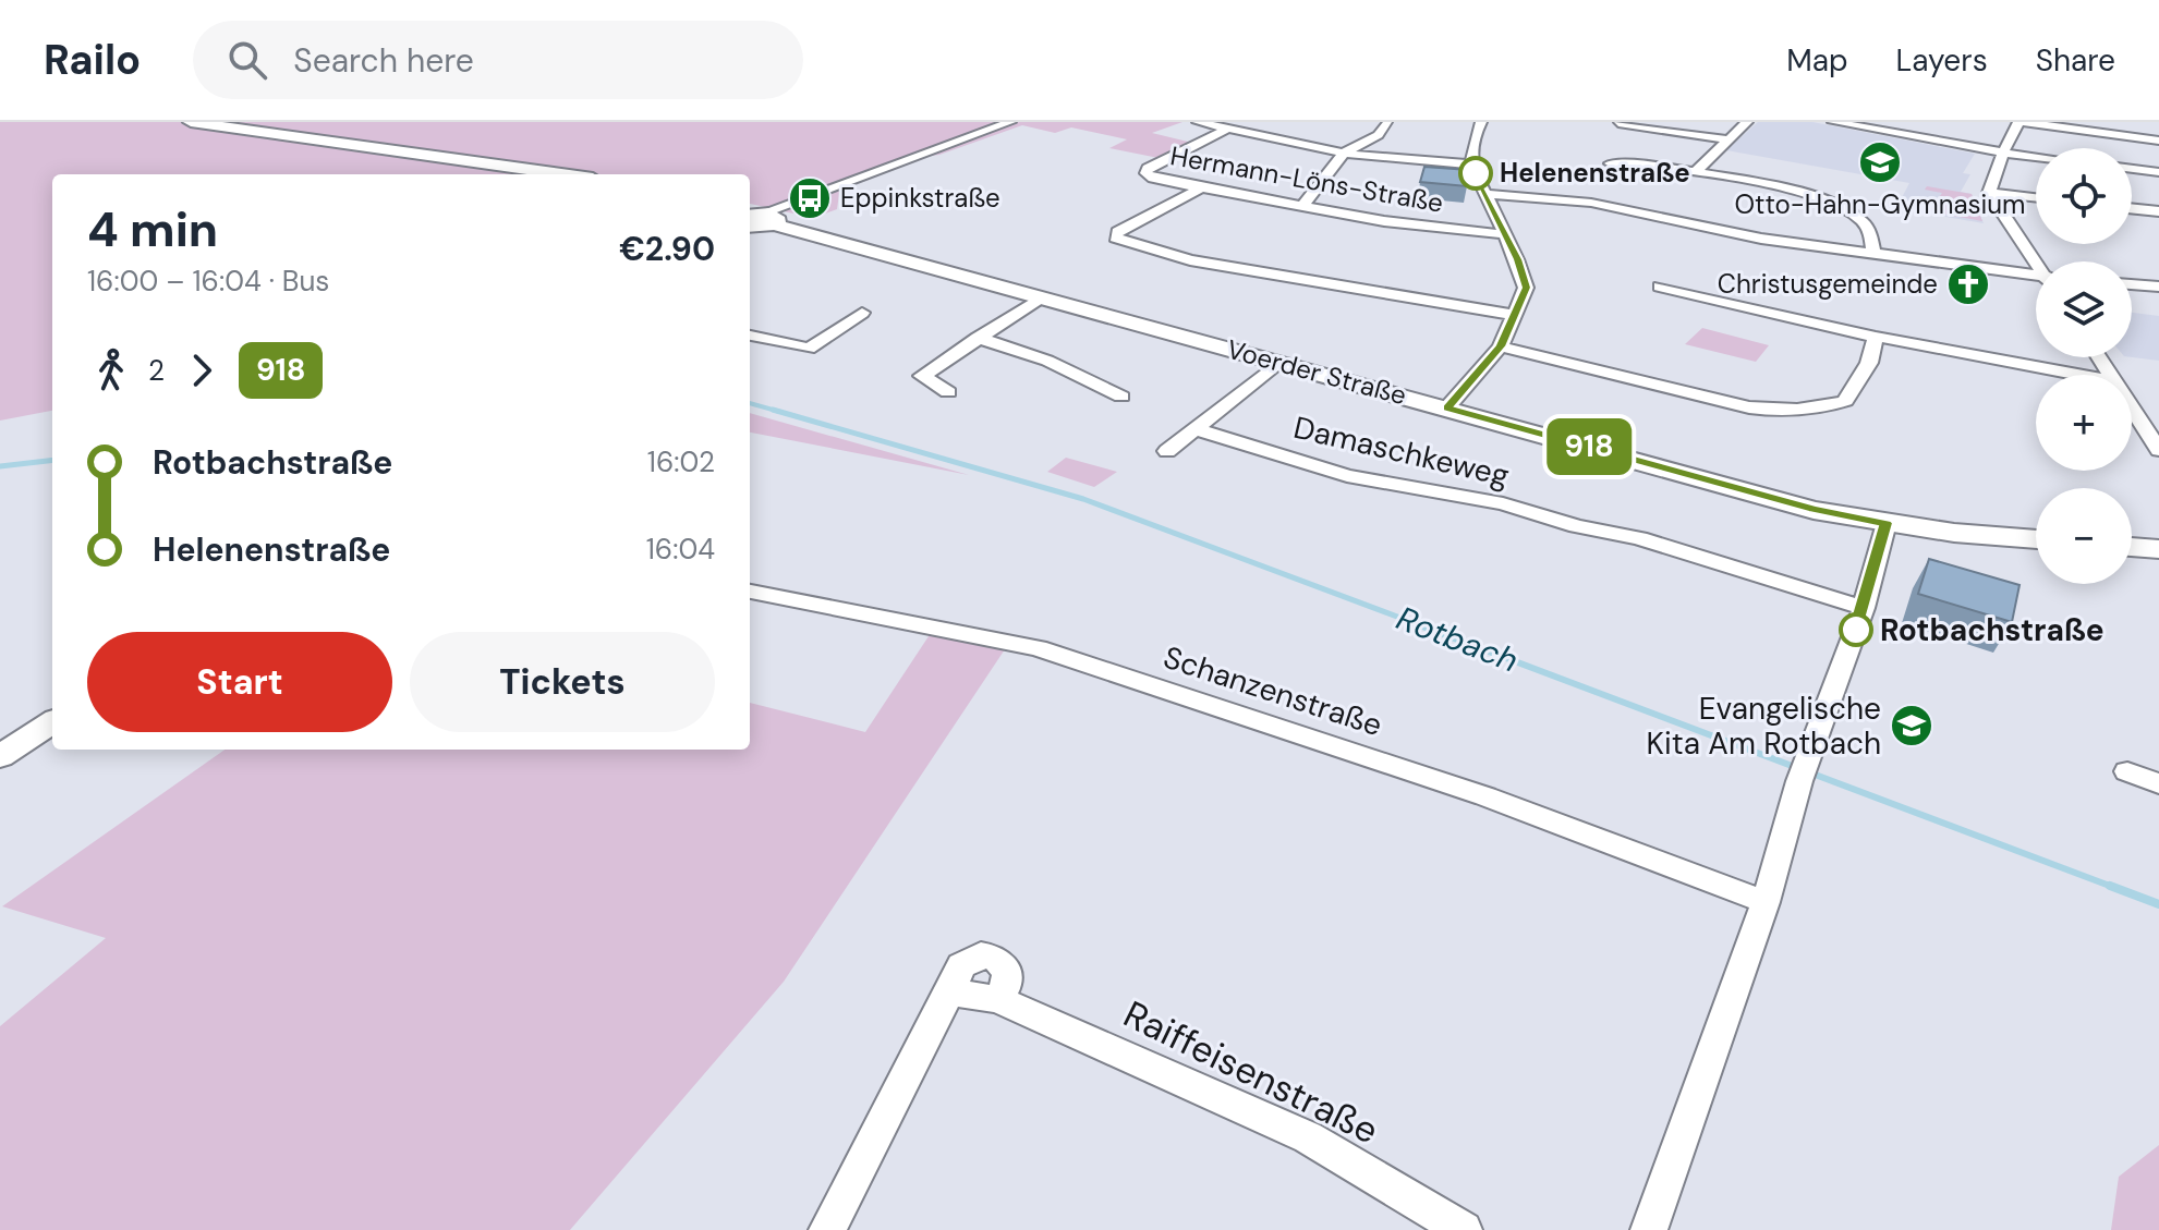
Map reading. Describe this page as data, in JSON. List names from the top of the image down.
{
  "streets": {
    "main road": ["Voerder Straße"],
    "street": [
      "Hermann-Löns-Straße",
      "Damaschkeweg",
      "Schanzenstraße",
      "Raiffeisenstraße"
    ]
  },
  "water": ["Rotbach"],
  "places": {
    "school or university": ["Otto-Hahn-Gymnasium", "Evangelische Kita Am Rotbach"],
    "other": ["Helenenstraße", "Rotbachstraße"],
    "bus stop": ["Eppinkstraße"],
    "church": ["Christusgemeinde"]
  },
  "lines": ["bus line 918"],
  "page": {
    "header": "Railo",
    "search": "Search here",
    "nav": ["Map", "Layers", "Share"],
    "on_map": "918",
    "map_buttons": ["+", "−"],
    "heading": ["4 min", "16:00 – 16:04 · Bus", "€2.90"],
    "legs": ["2", "918"],
    "list": [
      {
        "name": "Rotbachstraße",
        "value": "16:02"
      },
      {
        "name": "Helenenstraße",
        "value": "16:04"
      }
    ],
    "buttons": ["Start", "Tickets"]
  }
}
